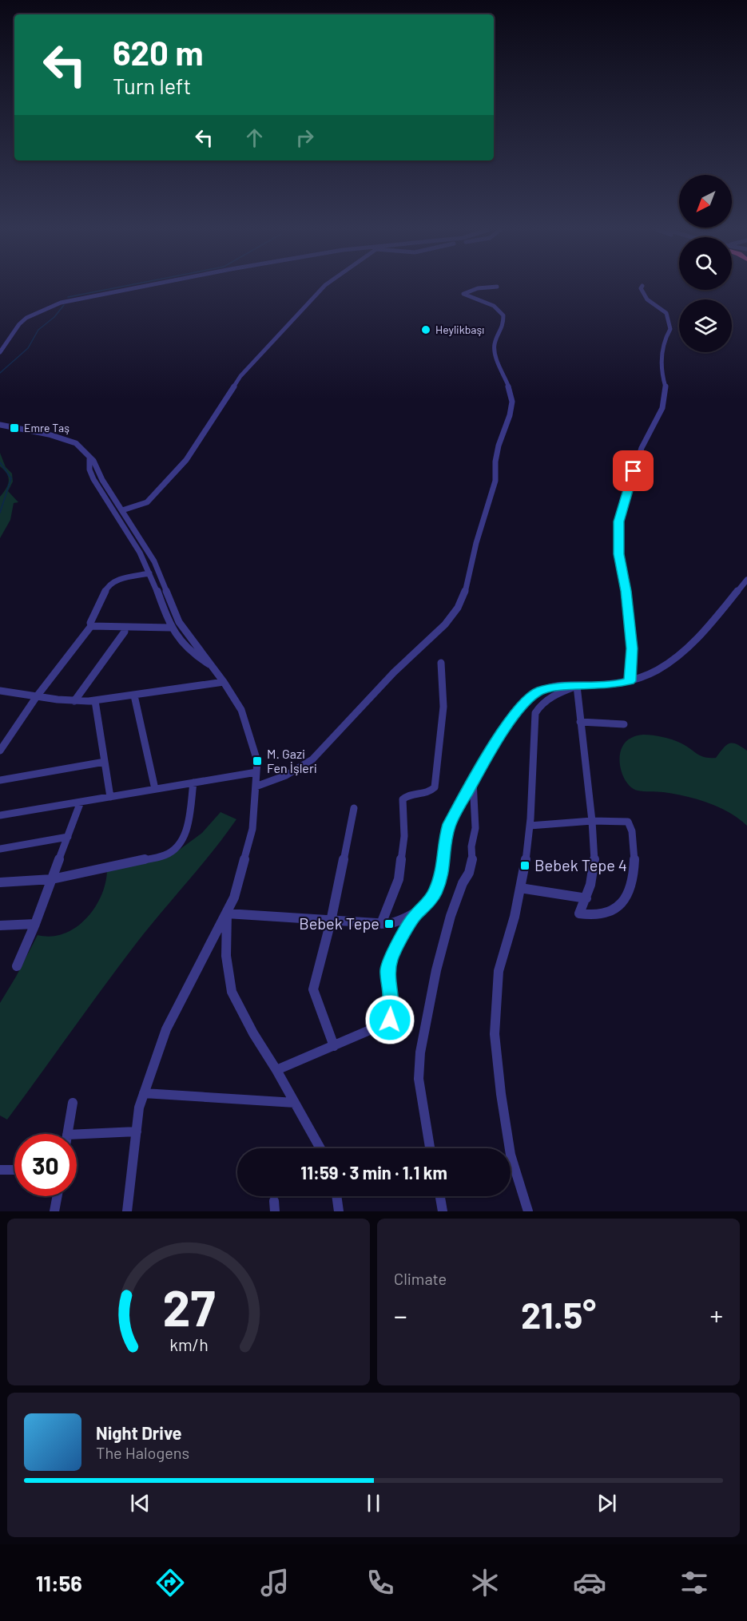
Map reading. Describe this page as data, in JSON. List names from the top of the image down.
{
  "places": {
    "other": ["Heylikbaşı"],
    "transit": [
      "Emre Taş",
      "M. Gazi Fen İşleri",
      "Bebek Tepe 4",
      "Bebek Tepe"
    ]
  },
  "north": "bottom left",
  "page": {
    "turn": ["620 m", "Turn left"],
    "limit": "30",
    "trip": "11:59 · 3 min · 1.1 km",
    "tile": "Climate",
    "heat": ["−", "21.5°", "+"],
    "song": ["Night Drive", "The Halogens"],
    "tabs": "11:56",
    "gauge": ["27", "km/h"]
  }
}
